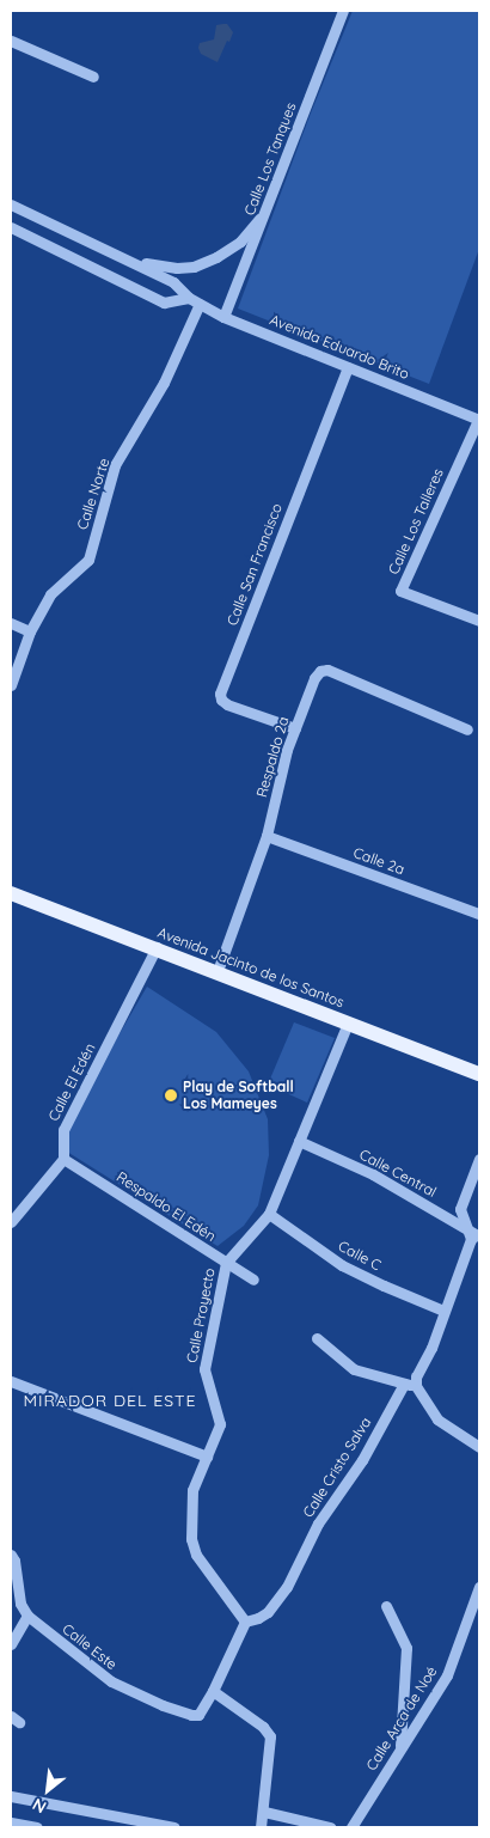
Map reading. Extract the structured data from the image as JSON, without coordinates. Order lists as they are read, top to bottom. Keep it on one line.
{"streets":{"main road":["Avenida Jacinto de los Santos"],"street":["Calle Los Tanques","Avenida Eduardo Brito","Calle Norte","Calle Los Talleres","Calle San Francisco","Respaldo 2a","Calle 2a","Calle El Edén","Calle Central","Respaldo El Edén","Calle C","Calle Proyecto","Calle Cristo Salva","Calle Este","Calle Arca de Noé"]},"crossings":[["Calle Los Tanques","Avenida Eduardo Brito"],["Avenida Eduardo Brito","Calle Norte"],["Avenida Eduardo Brito","Calle Los Talleres"],["Avenida Eduardo Brito","Calle San Francisco"],["Calle San Francisco","Respaldo 2a"],["Respaldo 2a","Calle 2a"],["Respaldo 2a","Avenida Jacinto de los Santos"],["Avenida Jacinto de los Santos","Calle El Edén"],["Avenida Jacinto de los Santos","Calle Proyecto"],["Calle El Edén","Respaldo El Edén"],["Calle Central","Calle Proyecto"],["Respaldo El Edén","Calle Proyecto"],["Calle C","Calle Proyecto"],["Calle Proyecto","Calle Cristo Salva"]],"districts":["MIRADOR DEL ESTE"],"places":["Play de Softball Los Mameyes"],"north":"bottom left"}
